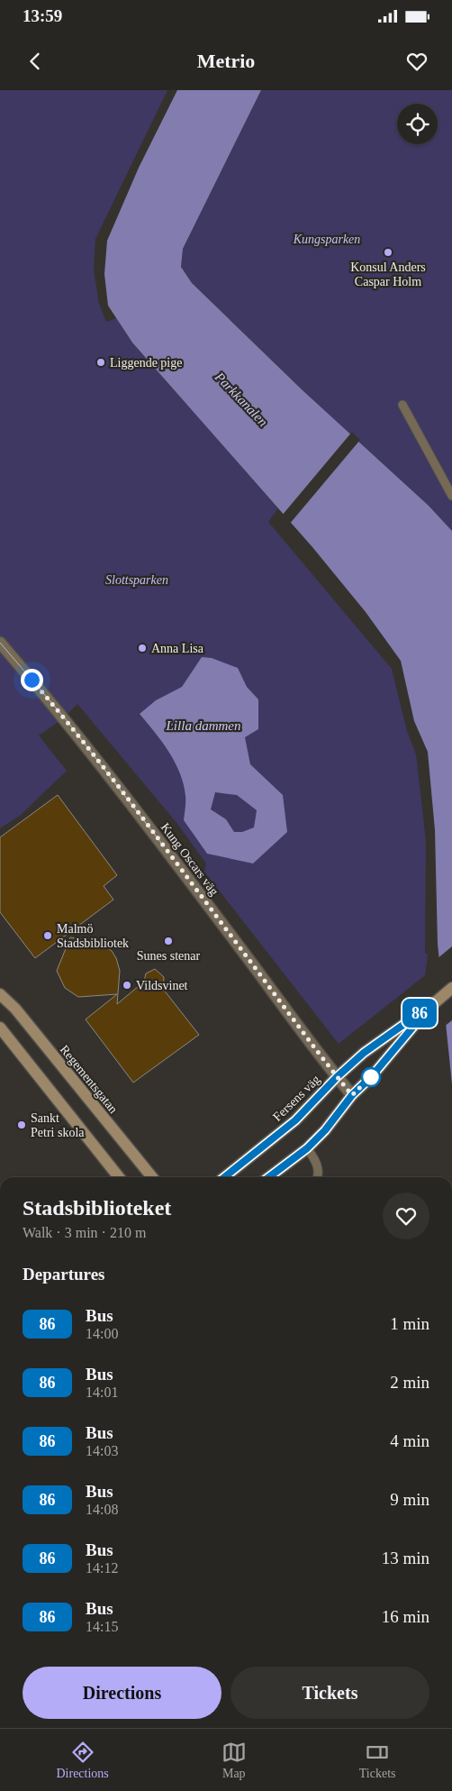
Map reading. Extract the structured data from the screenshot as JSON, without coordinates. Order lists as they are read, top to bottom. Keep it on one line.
{"streets":{"main road":["Regementsgatan","Fersens väg"],"street":["Kung Oscars väg"]},"crossings":[["Kung Oscars väg","Fersens väg"]],"water":["Parkkanalen","Lilla dammen"],"parks":["Kungsparken","Slottsparken"],"places":["Konsul Anders Caspar Holm","Liggende pige","Anna Lisa","Malmö Stadsbibliotek","Sunes stenar","Vildsvinet","Sankt Petri skola"],"lines":["bus line 86"],"page":{"status":"13:59","header":"Metrio","on_map":"86","heading":[["Stadsbiblioteket","Walk · 3 min · 210 m"],"Departures"],"list":[{"mark":"86","name":"Bus","note":"14:00","value":"1 min"},{"mark":"86","name":"Bus","note":"14:01","value":"2 min"},{"mark":"86","name":"Bus","note":"14:03","value":"4 min"},{"mark":"86","name":"Bus","note":"14:08","value":"9 min"},{"mark":"86","name":"Bus","note":"14:12","value":"13 min"},{"mark":"86","name":"Bus","note":"14:15","value":"16 min"}],"buttons":["Directions","Tickets"],"tabs":["Directions","Map","Tickets"]}}
